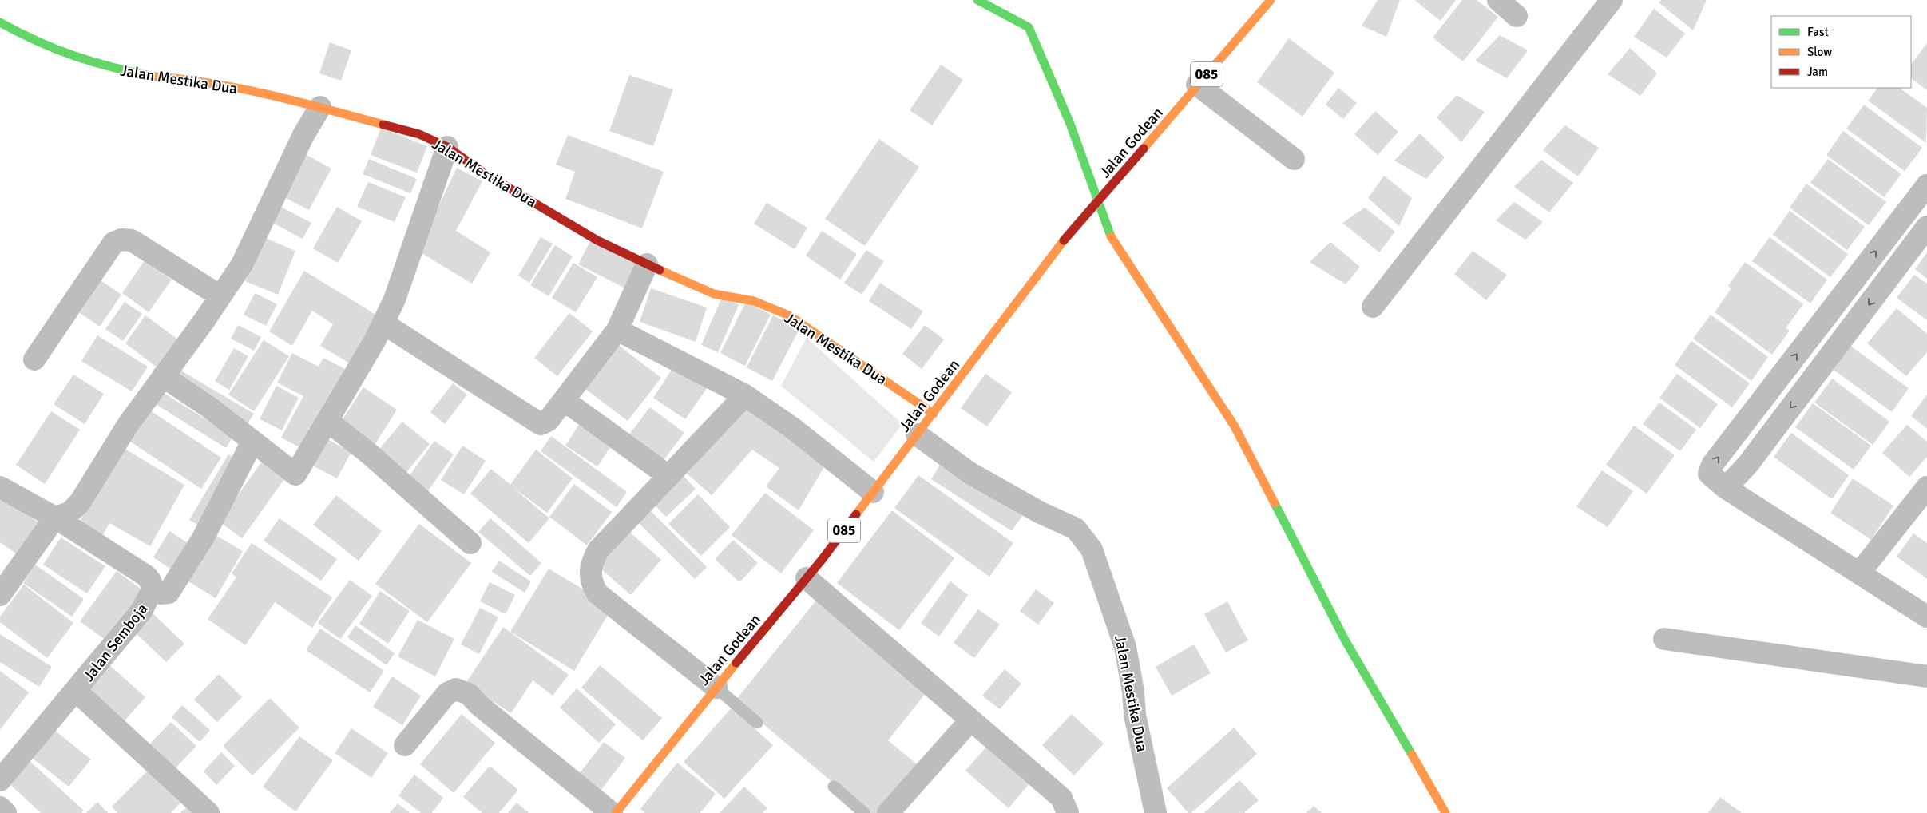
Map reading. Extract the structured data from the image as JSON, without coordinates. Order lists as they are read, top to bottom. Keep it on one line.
{"streets":{"street":["085","Jalan Mestika Dua","Jalan Godean","Jalan Semboja"]},"crossings":[["Jalan Mestika Dua","Jalan Godean"]],"legend":["Fast","Slow","Jam"]}
